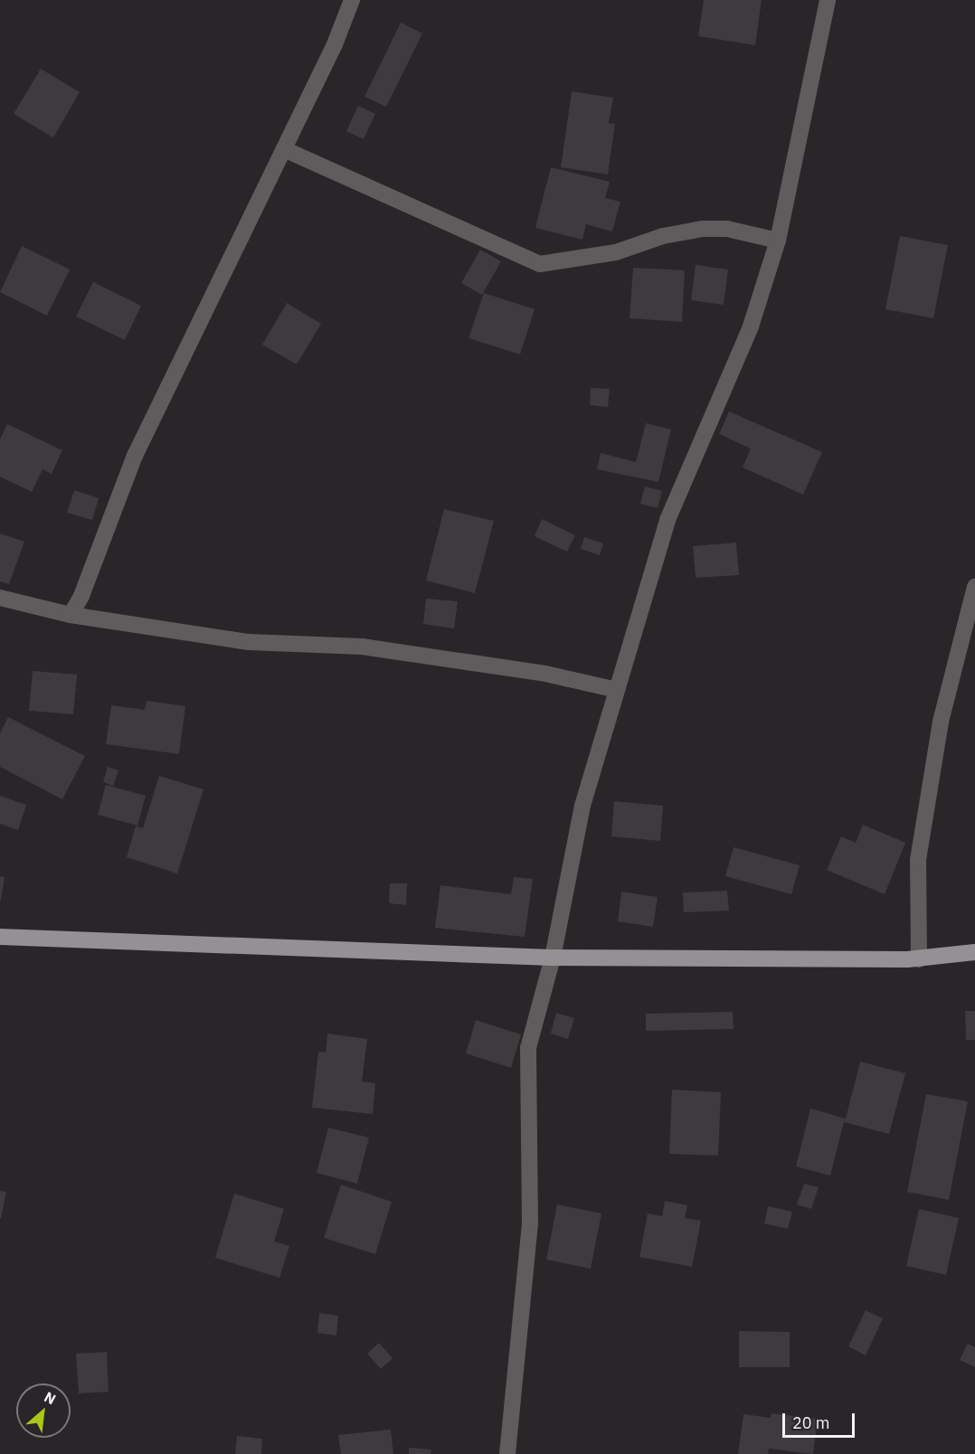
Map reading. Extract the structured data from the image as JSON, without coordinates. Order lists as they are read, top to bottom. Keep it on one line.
{"scale_bar":"20 m","north":"top right"}
